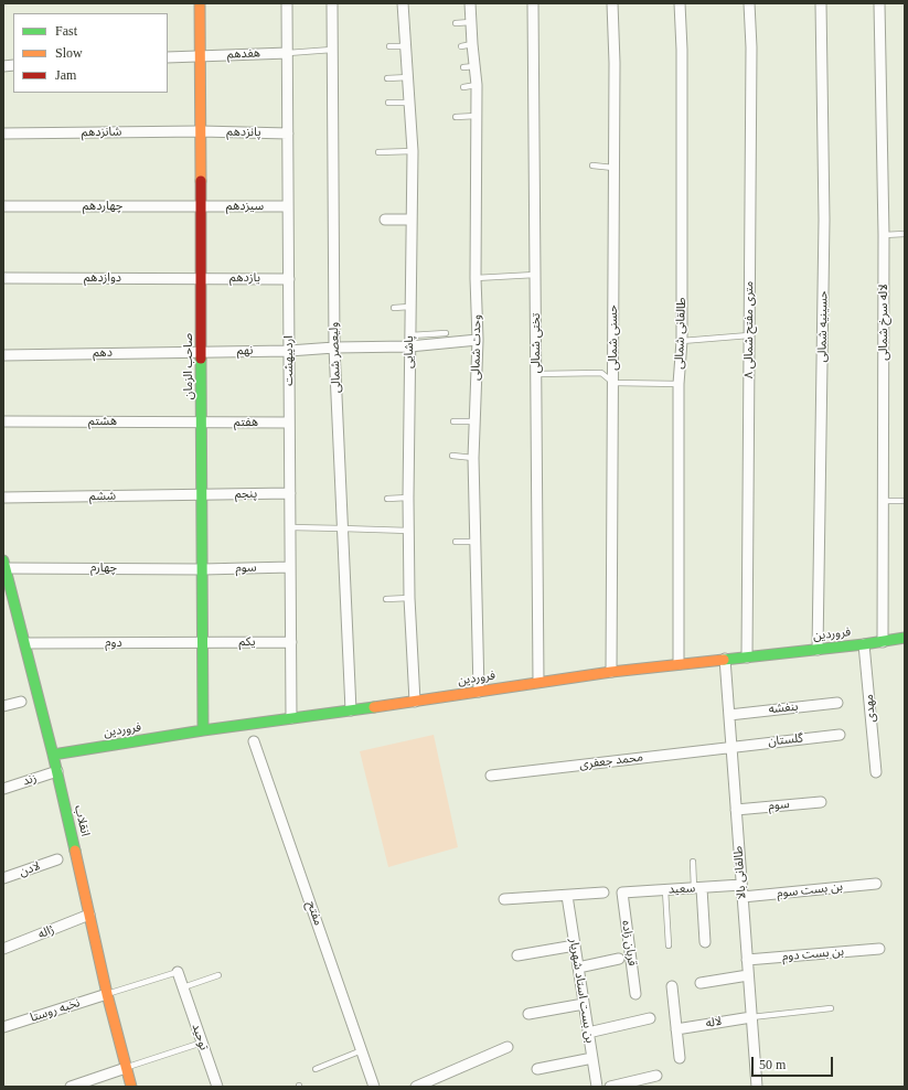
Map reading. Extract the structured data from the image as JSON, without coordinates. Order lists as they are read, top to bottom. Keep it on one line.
{"streets":{"street":["هفدهم","شانزدهم","پانزدهم","چهاردهم","سیزدهم","دوازدهم","یازدهم","لاله سرخ شمالی","حسینیه شمالی","۸ متری مفتح شمالی","طالقانی شمالی","حسنی شمالی","تختی شمالی","وحدت شمالی","نهم","پاشایی","دهم","ولیعصر شمالی","اردیبهشت","صاحب الزمان","هشتم","هفتم","پنجم","ششم","چهارم","سوم","فروردین","یکم","دوم","بنفشه","مهدی","گلستان","محمد جعفری","زند","انقلاب","لادن","طالقانی بالا","سعید","بن بست سوم","مفتح","ژاله","قربان زاده","بن بست دوم","بن بست استاد شهریار","نخبه روستا","لاله","توحید"]},"crossings":[["هفدهم","اردیبهشت"],["هفدهم","صاحب الزمان"],["شانزدهم","پانزدهم"],["شانزدهم","صاحب الزمان"],["پانزدهم","اردیبهشت"],["پانزدهم","صاحب الزمان"],["چهاردهم","سیزدهم"],["چهاردهم","صاحب الزمان"],["سیزدهم","اردیبهشت"],["سیزدهم","صاحب الزمان"],["دوازدهم","یازدهم"],["دوازدهم","صاحب الزمان"],["یازدهم","اردیبهشت"],["یازدهم","صاحب الزمان"],["لاله سرخ شمالی","فروردین"],["حسینیه شمالی","فروردین"],["۸ متری مفتح شمالی","فروردین"],["طالقانی شمالی","فروردین"],["حسنی شمالی","فروردین"],["تختی شمالی","فروردین"],["وحدت شمالی","نهم"],["وحدت شمالی","فروردین"],["نهم","پاشایی"],["نهم","دهم"],["نهم","ولیعصر شمالی"],["نهم","اردیبهشت"],["نهم","صاحب الزمان"],["پاشایی","فروردین"],["دهم","صاحب الزمان"],["ولیعصر شمالی","فروردین"],["اردیبهشت","هفتم"],["اردیبهشت","پنجم"],["اردیبهشت","سوم"],["اردیبهشت","فروردین"],["اردیبهشت","یکم"],["صاحب الزمان","هشتم"],["صاحب الزمان","هفتم"],["صاحب الزمان","پنجم"],["صاحب الزمان","ششم"],["صاحب الزمان","چهارم"],["صاحب الزمان","سوم"],["صاحب الزمان","فروردین"],["صاحب الزمان","یکم"],["صاحب الزمان","دوم"],["هشتم","هفتم"],["پنجم","ششم"],["چهارم","سوم"],["چهارم","انقلاب"],["سوم","طالقانی بالا"],["فروردین","مهدی"],["فروردین","انقلاب"],["فروردین","طالقانی بالا"],["یکم","دوم"],["دوم","انقلاب"],["بنفشه","طالقانی بالا"],["گلستان","محمد جعفری"],["گلستان","طالقانی بالا"],["محمد جعفری","طالقانی بالا"],["زند","انقلاب"],["انقلاب","ژاله"],["انقلاب","نخبه روستا"],["طالقانی بالا","سعید"],["طالقانی بالا","بن بست سوم"],["طالقانی بالا","بن بست دوم"],["طالقانی بالا","لاله"],["سعید","قربان زاده"]],"legend":["Fast","Slow","Jam"],"scale_bar":"50 m"}
